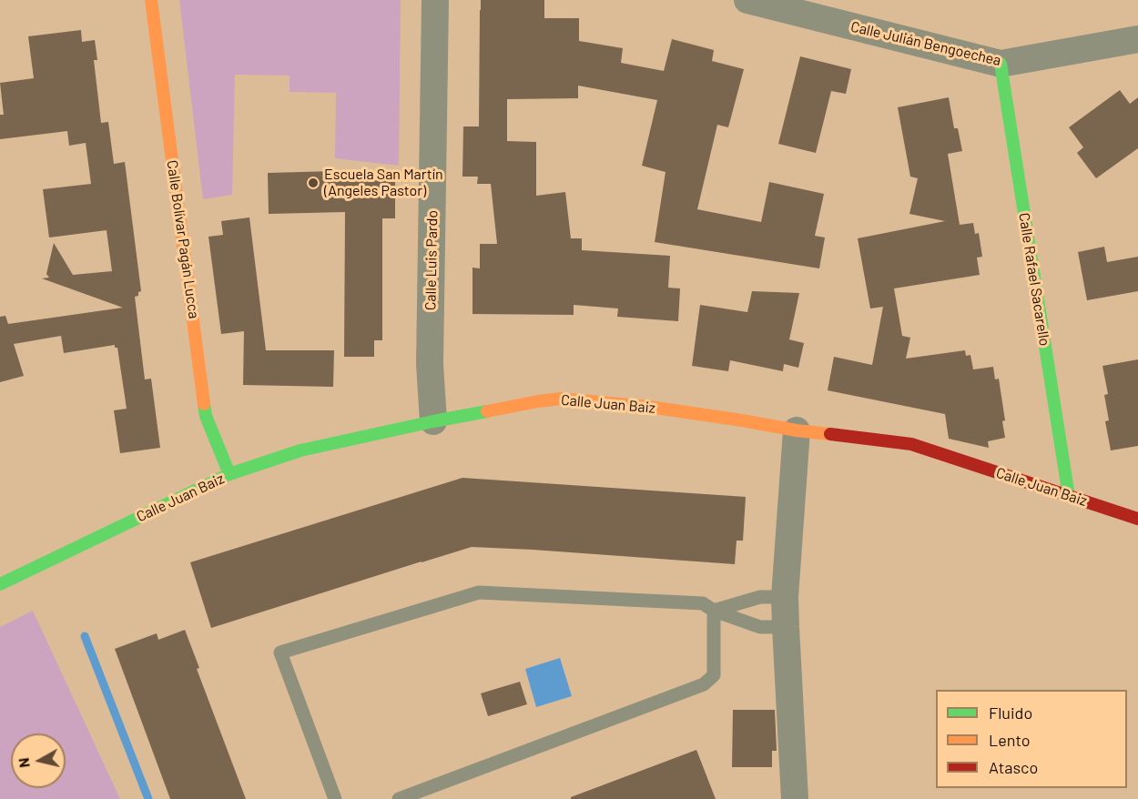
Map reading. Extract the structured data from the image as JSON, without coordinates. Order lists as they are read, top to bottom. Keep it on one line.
{"streets":{"street":["Calle Julián Bengoechea","Calle Bolívar Pagán Lucca","Calle Luis Pardo","Calle Rafael Sacarello","Calle Juan Baiz"]},"crossings":[["Calle Julián Bengoechea","Calle Rafael Sacarello"],["Calle Bolívar Pagán Lucca","Calle Juan Baiz"],["Calle Luis Pardo","Calle Juan Baiz"],["Calle Rafael Sacarello","Calle Juan Baiz"]],"places":["Escuela San Martín (Angeles Pastor)"],"legend":["Fluido","Lento","Atasco"],"north":"left"}
